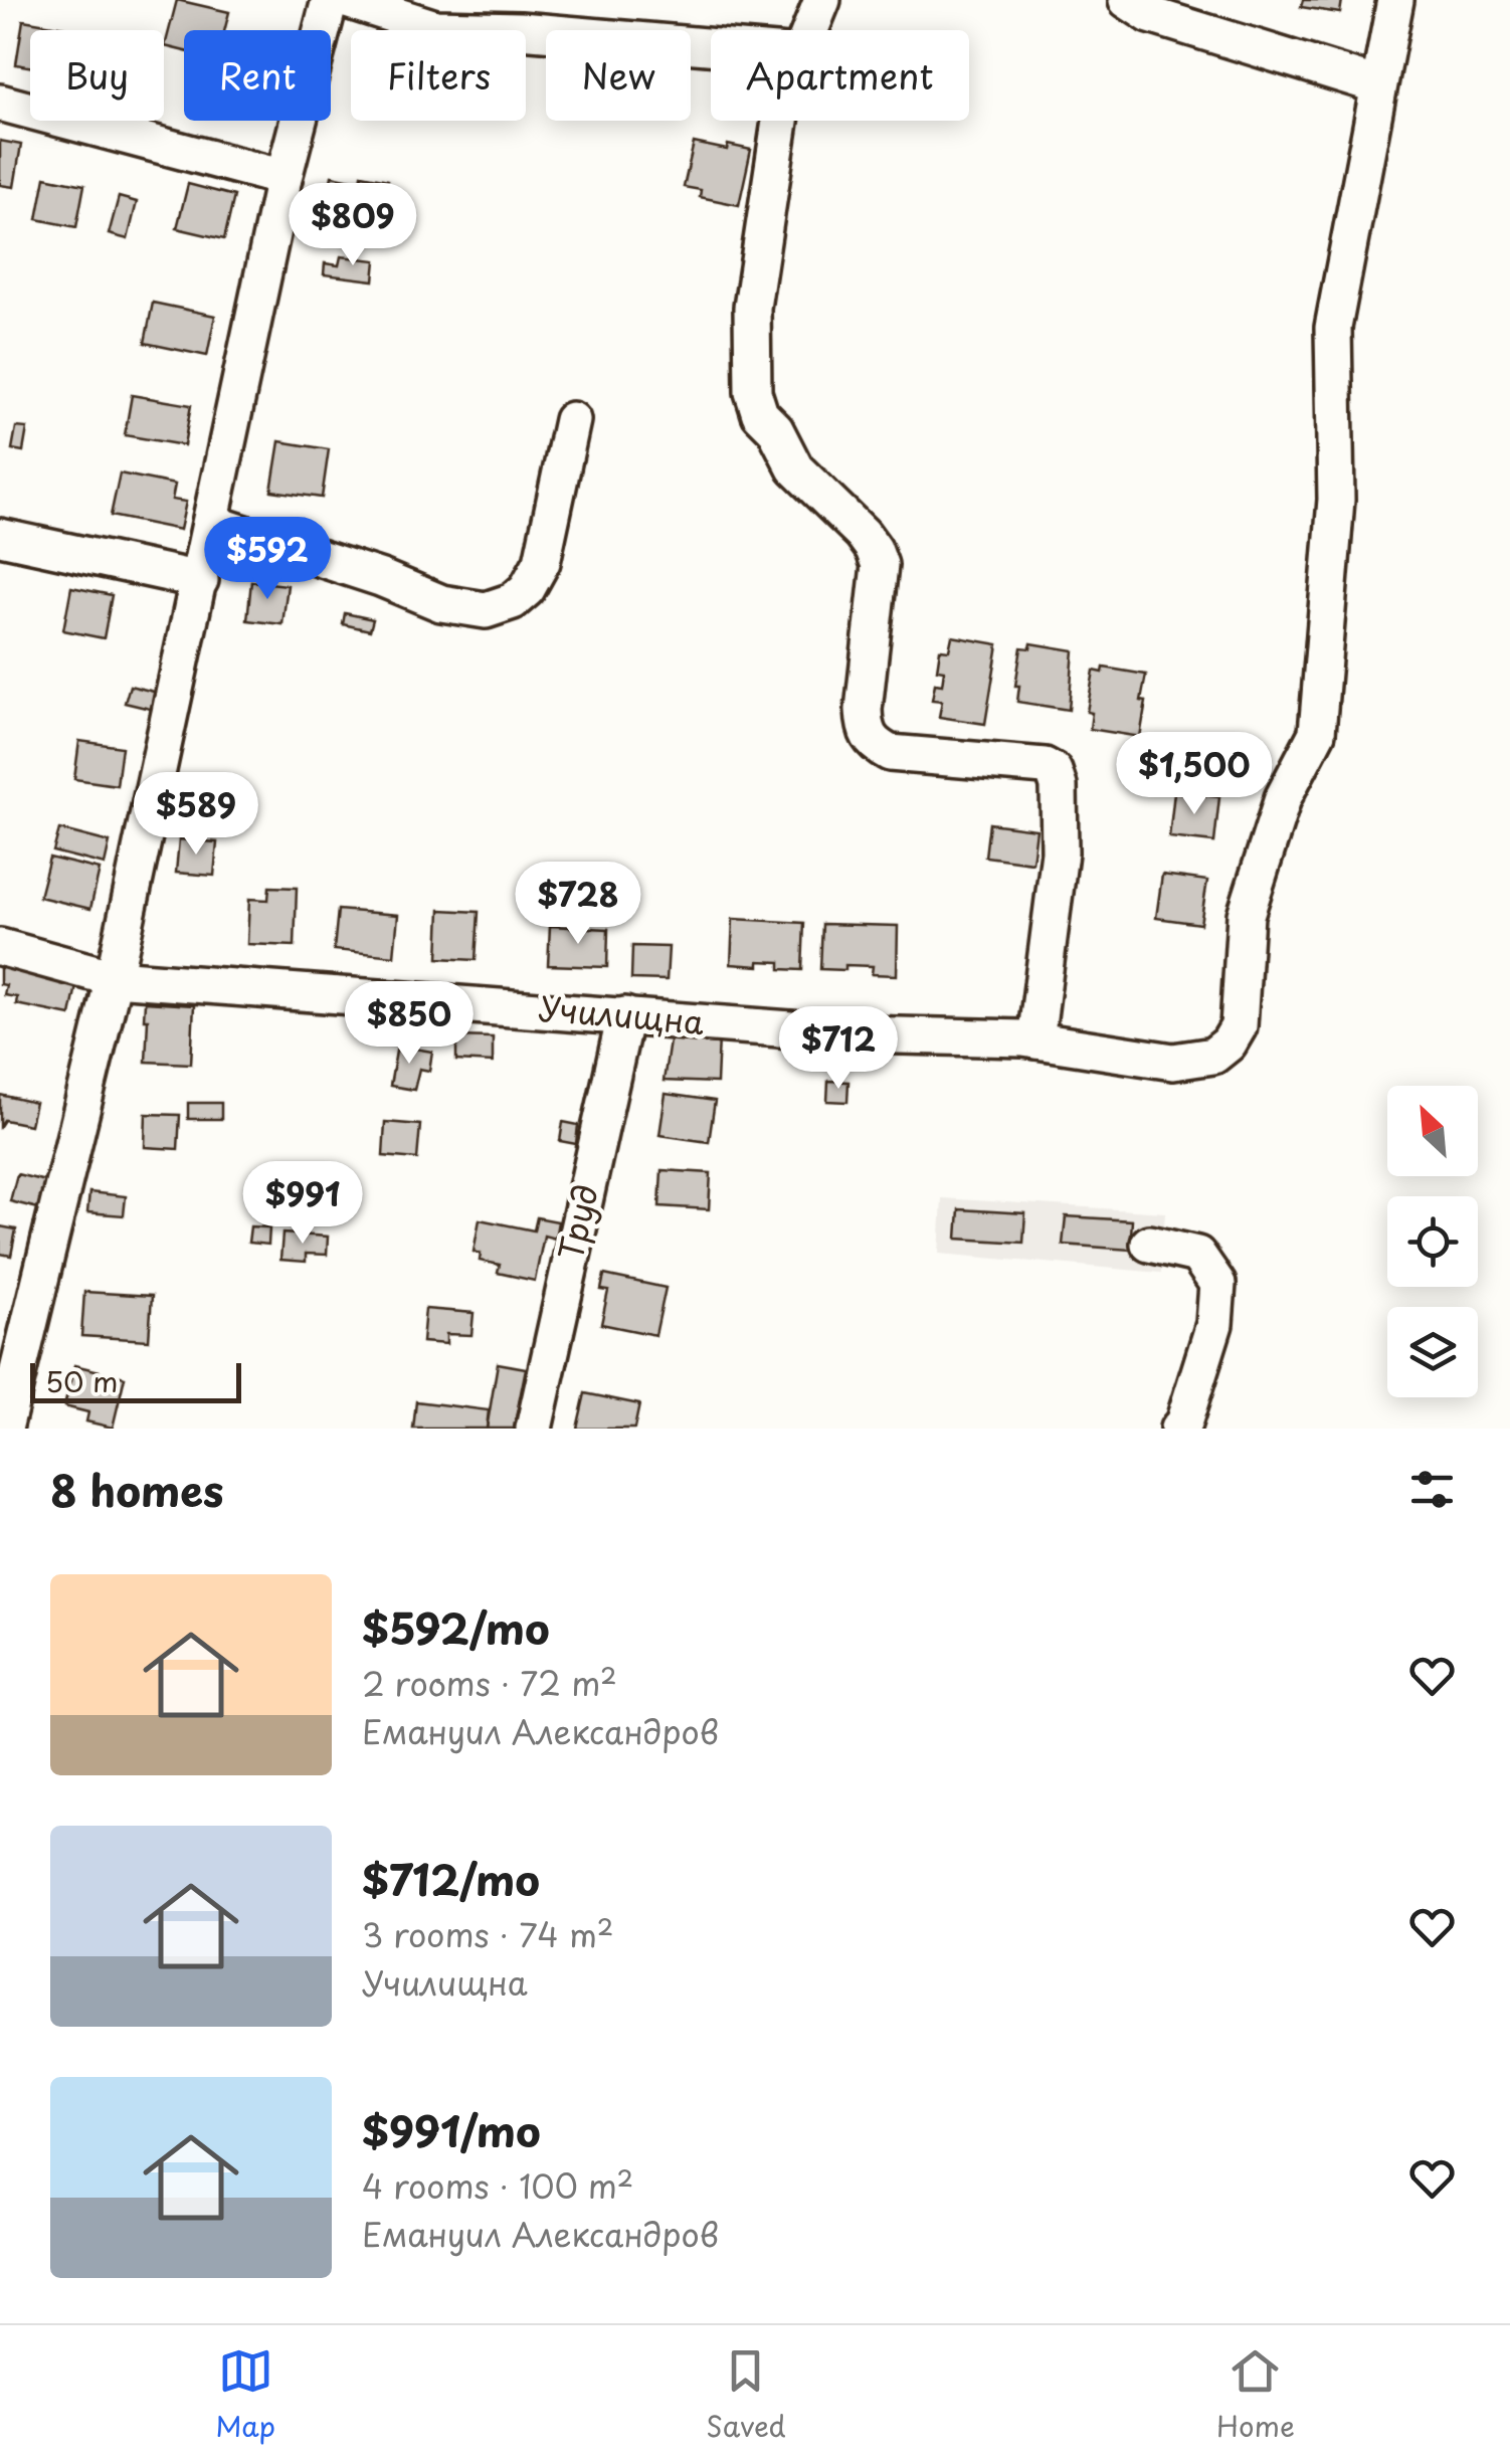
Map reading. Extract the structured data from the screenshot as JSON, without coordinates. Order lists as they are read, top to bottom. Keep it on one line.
{"streets":{"street":["Училищна","Труд"]},"crossings":[["Училищна","Труд"]],"scale_bar":"50 m","north":"top left","page":{"chip":["Buy","Rent","Filters","New","Apartment"],"price":["$809","$592","$1,500","$589","$728","$850","$712","$991"],"scale":"50 m","heading":"8 homes","list":[{"name":"$592/mo","note":"2 rooms · 72 m² · Емануил Александров"},{"name":"$712/mo","note":"3 rooms · 74 m² · Училищна"},{"name":"$991/mo","note":"4 rooms · 100 m² · Емануил Александров"}],"tabs":["Map","Saved","Home"]}}
